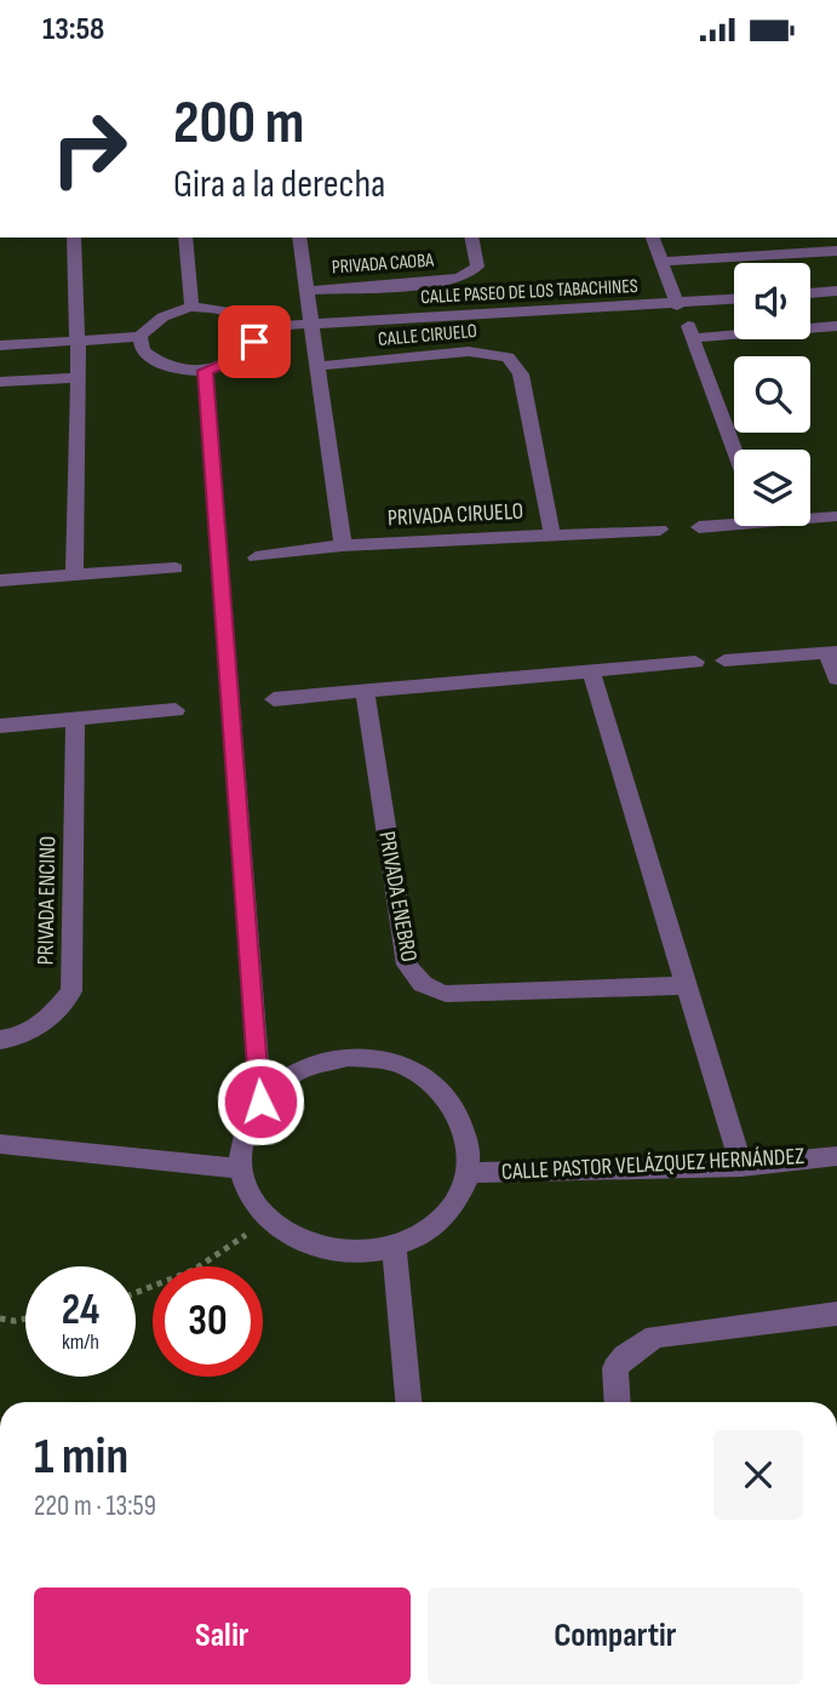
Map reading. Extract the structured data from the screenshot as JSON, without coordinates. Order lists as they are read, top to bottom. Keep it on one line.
{"streets":{"street":["PRIVADA CAOBA","CALLE PASEO DE LOS TABACHINES","CALLE CIRUELO","PRIVADA CIRUELO","PRIVADA ENEBRO","PRIVADA ENCINO","CALLE PASTOR VELÁZQUEZ HERNÁNDEZ"]},"crossings":[["PRIVADA CAOBA","CALLE PASEO DE LOS TABACHINES"],["CALLE CIRUELO","PRIVADA CIRUELO"]],"page":{"status":"13:58","turn":["200 m","Gira a la derecha"],"speed":"24 km/h","limit":"30","heading":["1 min","220 m · 13:59"],"buttons":["Salir","Compartir"]}}
